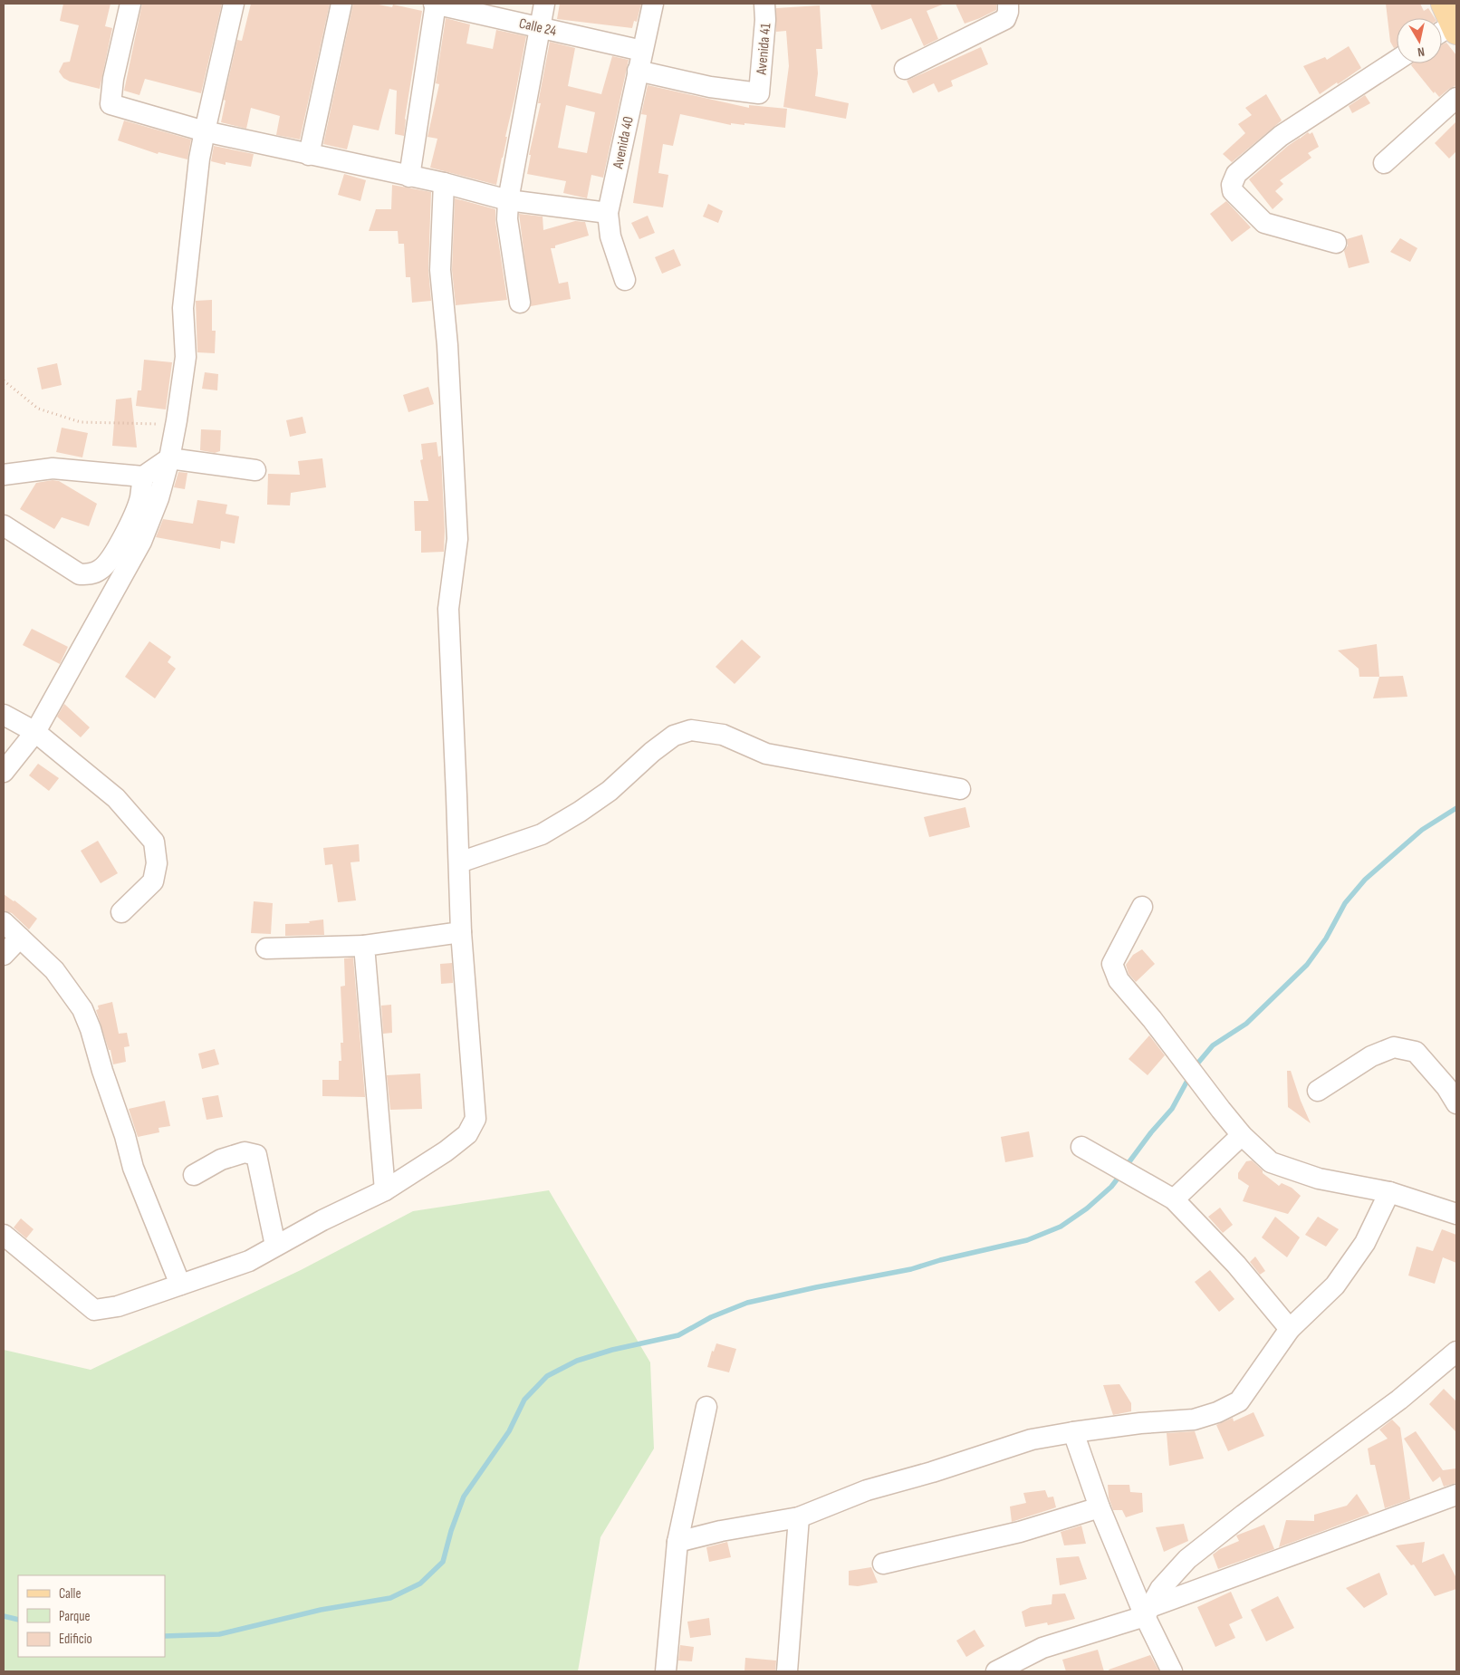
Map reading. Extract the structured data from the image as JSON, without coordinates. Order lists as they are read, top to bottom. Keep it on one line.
{"streets":{"street":["Calle 24","Avenida 41","Avenida 40"]},"crossings":[["Calle 24","Avenida 40"],["Avenida 41","Avenida 40"]],"legend":["Calle","Parque","Edificio"],"north":"bottom"}
